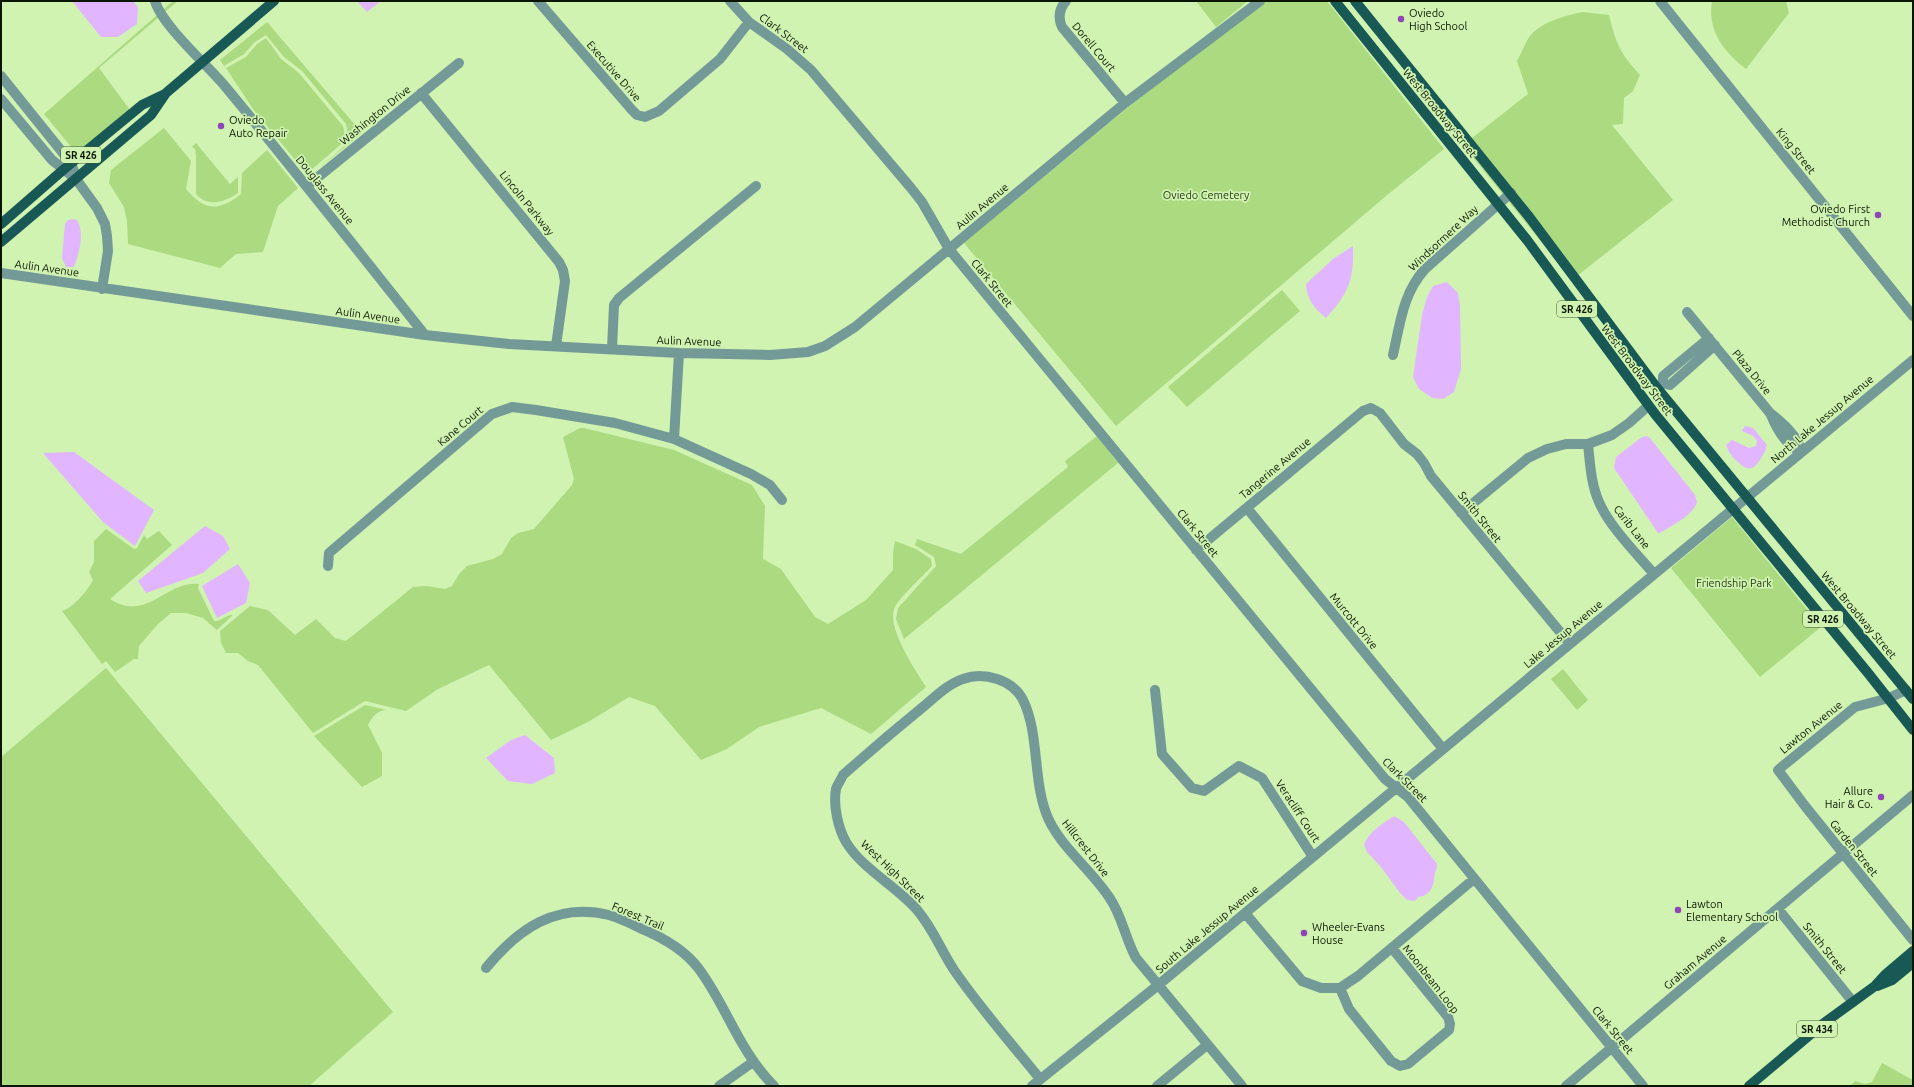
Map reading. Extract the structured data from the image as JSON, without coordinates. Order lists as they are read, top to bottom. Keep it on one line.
{"streets":{"main road":["West Broadway Street","SR 426","SR 434"],"street":["Clark Street","Dorell Court","Executive Drive","Washington Drive","King Street","Douglass Avenue","Lincoln Parkway","Aulin Avenue","Windsormere Way","Plaza Drive","North Lake Jessup Avenue","Kane Court","Tangerine Avenue","Smith Street","Carib Lane","Murcott Drive","Lake Jessup Avenue","Lawton Avenue","Veracliff Court","Hillcrest Drive","Garden Street","West High Street","Forest Trail","South Lake Jessup Avenue","Graham Avenue","Moonbeam Loop"]},"crossings":[["Clark Street","Executive Drive"],["Clark Street","Aulin Avenue"],["Clark Street","Tangerine Avenue"],["Clark Street","Lake Jessup Avenue"],["Clark Street","South Lake Jessup Avenue"],["Clark Street","Graham Avenue"],["Dorell Court","Aulin Avenue"],["West Broadway Street","Windsormere Way"],["West Broadway Street","North Lake Jessup Avenue"],["West Broadway Street","Lake Jessup Avenue"],["West Broadway Street","Lawton Avenue"],["Washington Drive","Douglass Avenue"],["Washington Drive","Lincoln Parkway"],["SR 426","Douglass Avenue"],["Douglass Avenue","Aulin Avenue"],["Lincoln Parkway","Aulin Avenue"],["Plaza Drive","North Lake Jessup Avenue"],["North Lake Jessup Avenue","Lake Jessup Avenue"],["Tangerine Avenue","Smith Street"],["Tangerine Avenue","Murcott Drive"],["Smith Street","Lake Jessup Avenue"],["Smith Street","Graham Avenue"],["Smith Street","SR 434"],["Carib Lane","Lake Jessup Avenue"],["Murcott Drive","Lake Jessup Avenue"],["Lake Jessup Avenue","South Lake Jessup Avenue"],["Lawton Avenue","Garden Street"],["Veracliff Court","South Lake Jessup Avenue"],["Hillcrest Drive","West High Street"],["Hillcrest Drive","South Lake Jessup Avenue"],["Garden Street","Graham Avenue"],["West High Street","South Lake Jessup Avenue"]],"parks":["Oviedo Cemetery","Friendship Park"],"places":["Oviedo High School","Oviedo Auto Repair","Oviedo First Methodist Church","Allure Hair & Co.","Lawton Elementary School","Wheeler-Evans House"]}
